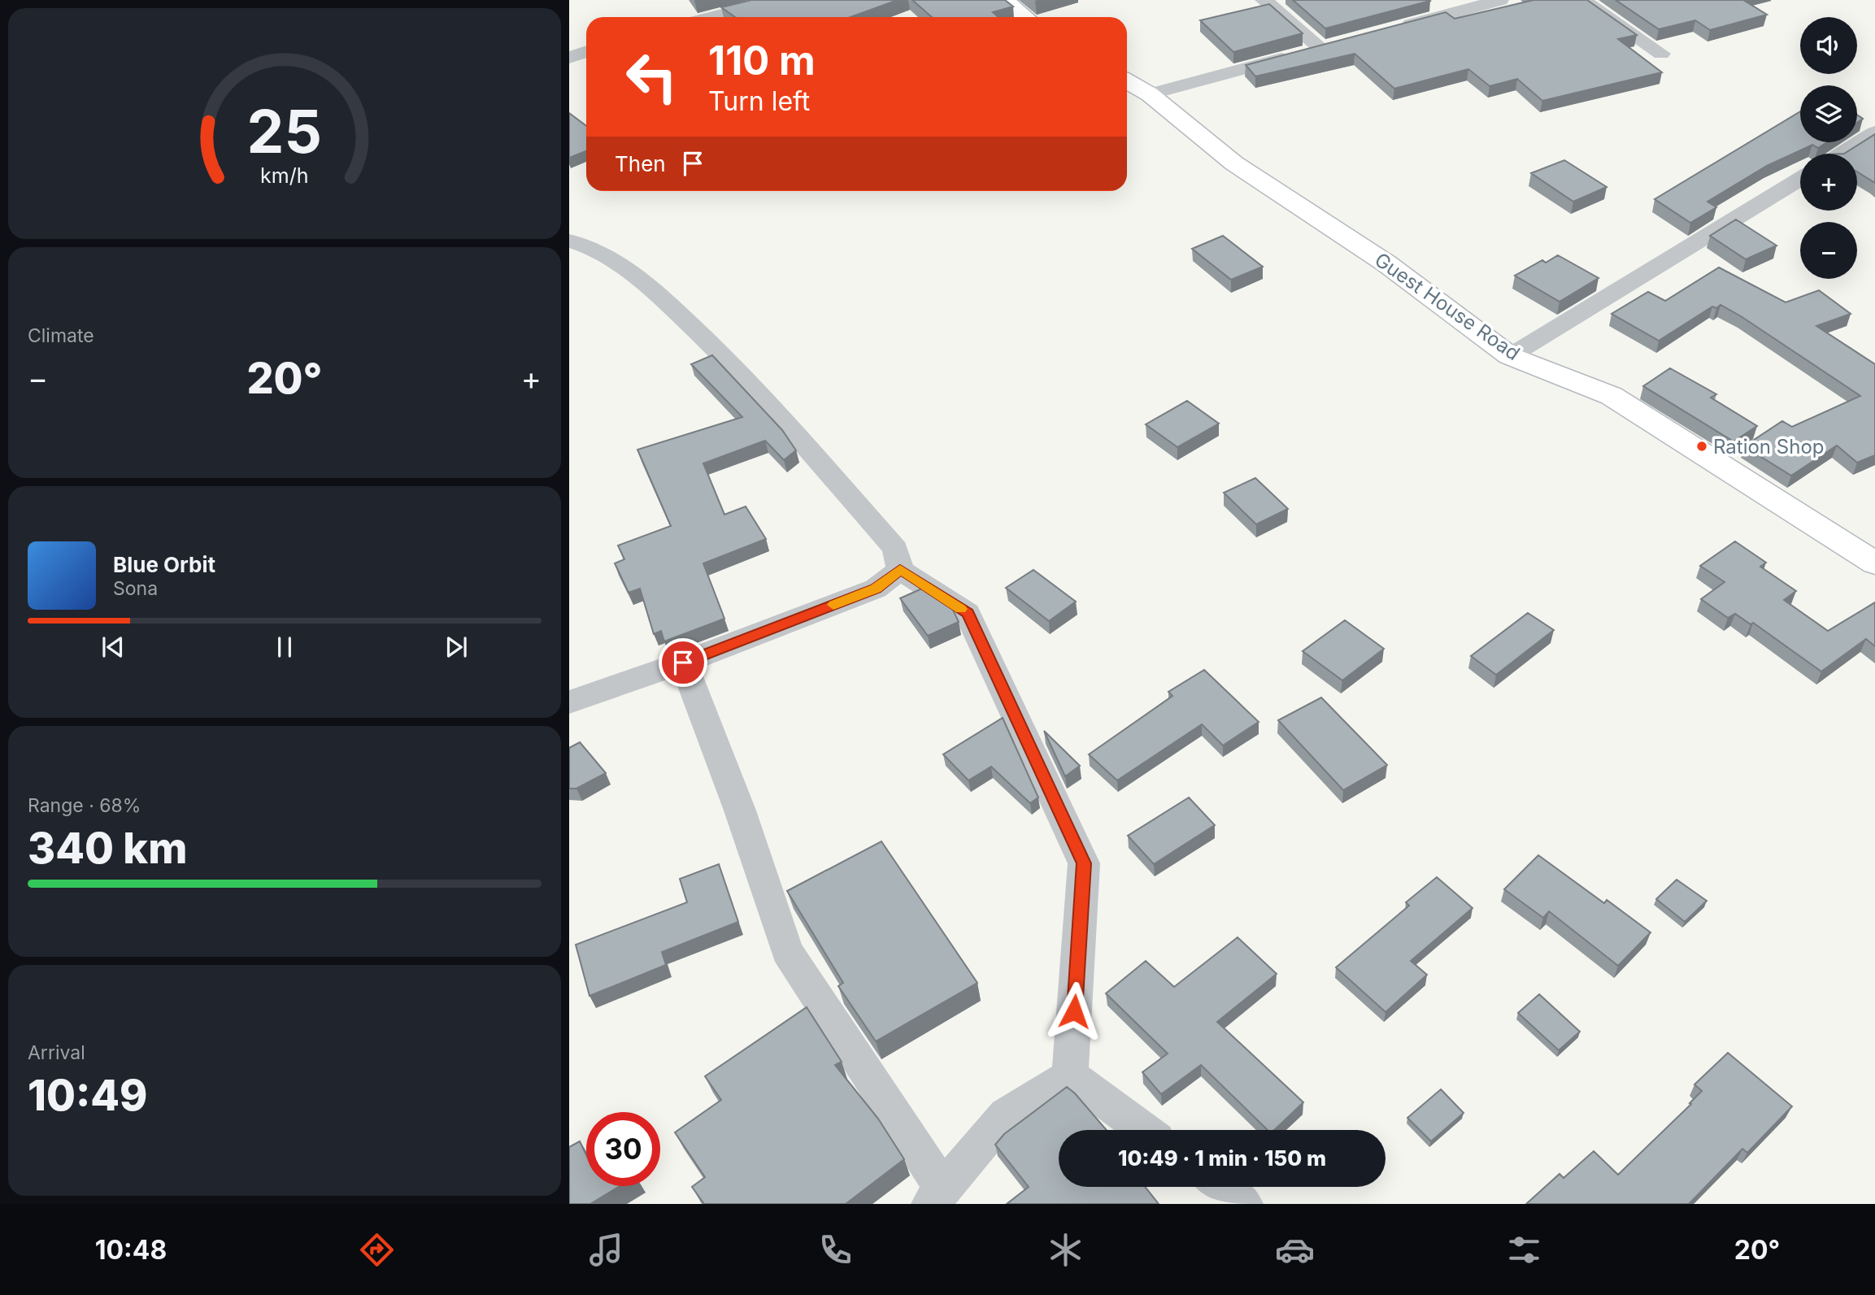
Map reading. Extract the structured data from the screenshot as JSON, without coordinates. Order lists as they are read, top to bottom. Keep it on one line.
{"streets":{"main road":["Guest House Road"]},"places":["Ration Shop"],"page":{"map_buttons":["+","−"],"turn":["110 m","Turn left"],"then":"Then","tile":["Climate",["Range · 68%","340 km"],["Arrival","10:49"]],"heat":["−","20°","+"],"song":["Blue Orbit","Sona"],"limit":"30","trip":"10:49 · 1 min · 150 m","tabs":["10:48","20°"],"gauge":["25","km/h"]}}
